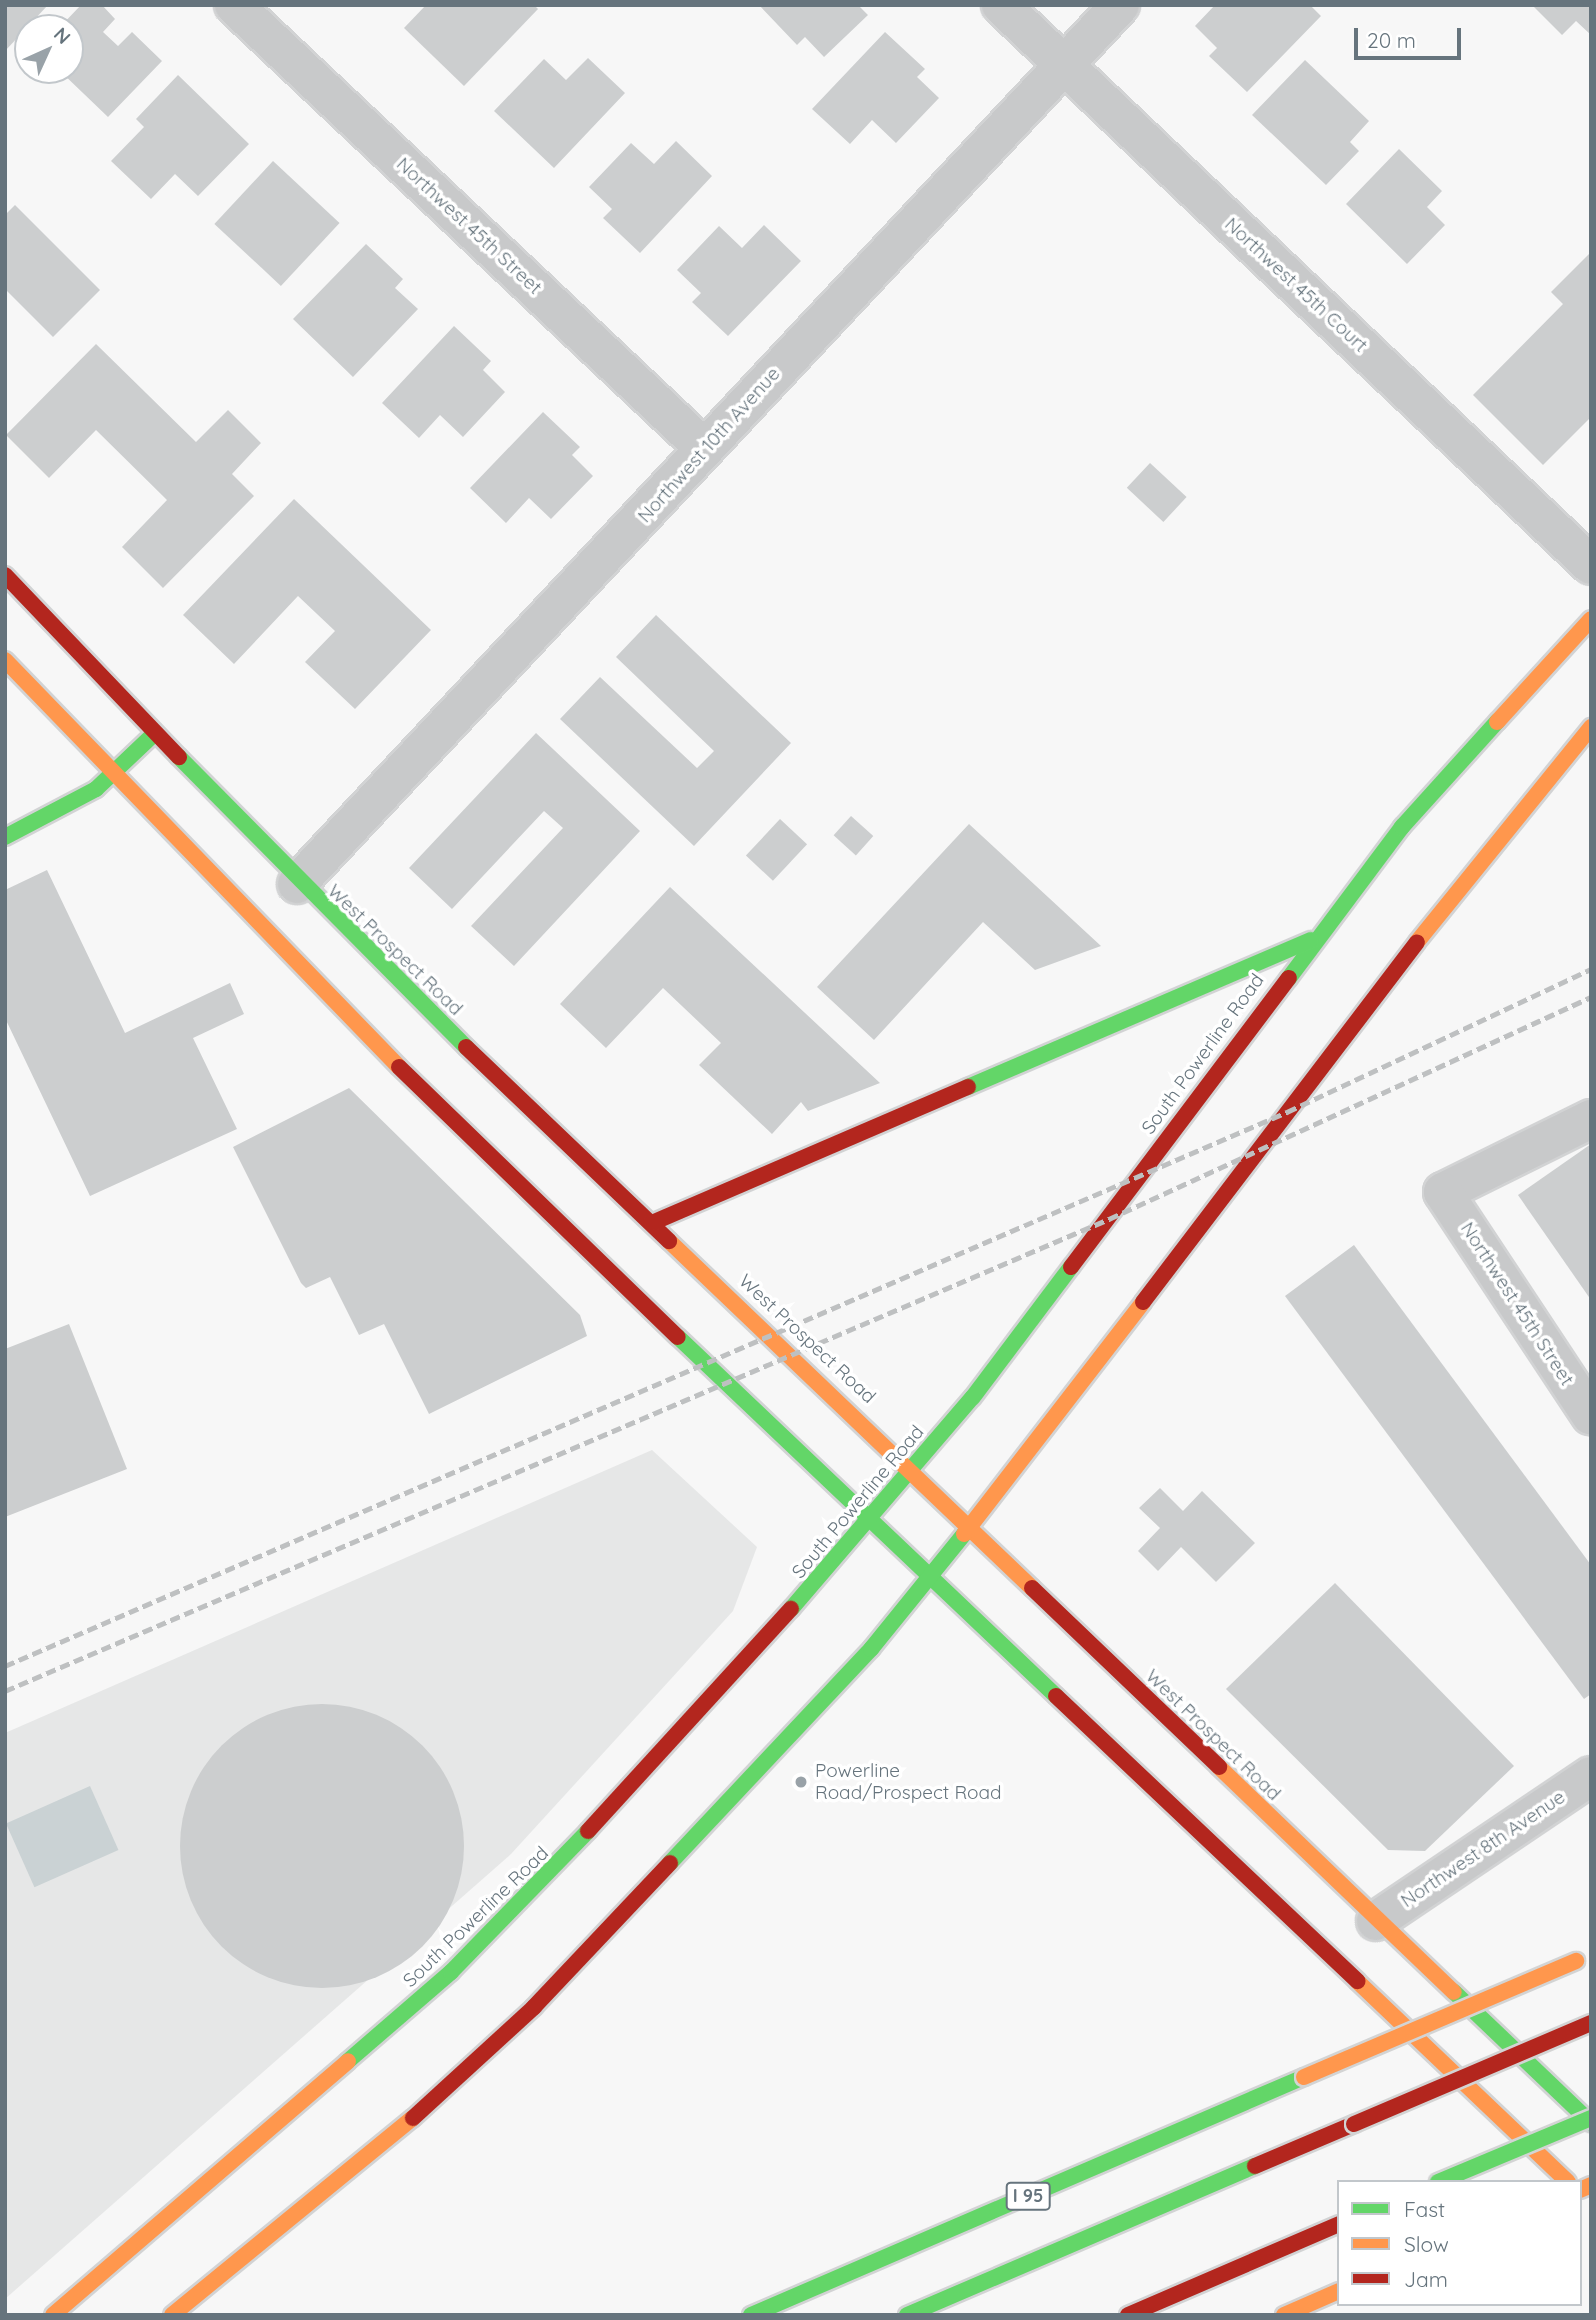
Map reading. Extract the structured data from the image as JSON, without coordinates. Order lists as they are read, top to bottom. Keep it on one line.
{"streets":{"main road":["West Prospect Road","South Powerline Road","I 95"],"street":["Northwest 45th Street","Northwest 45th Court","Northwest 10th Avenue","Northwest 8th Avenue"]},"crossings":[["Northwest 45th Street","Northwest 10th Avenue"],["Northwest 45th Court","Northwest 10th Avenue"],["Northwest 10th Avenue","West Prospect Road"],["West Prospect Road","South Powerline Road"],["West Prospect Road","Northwest 8th Avenue"]],"places":["Powerline Road/Prospect Road"],"legend":["Fast","Slow","Jam"],"scale_bar":"20 m","north":"top right"}
